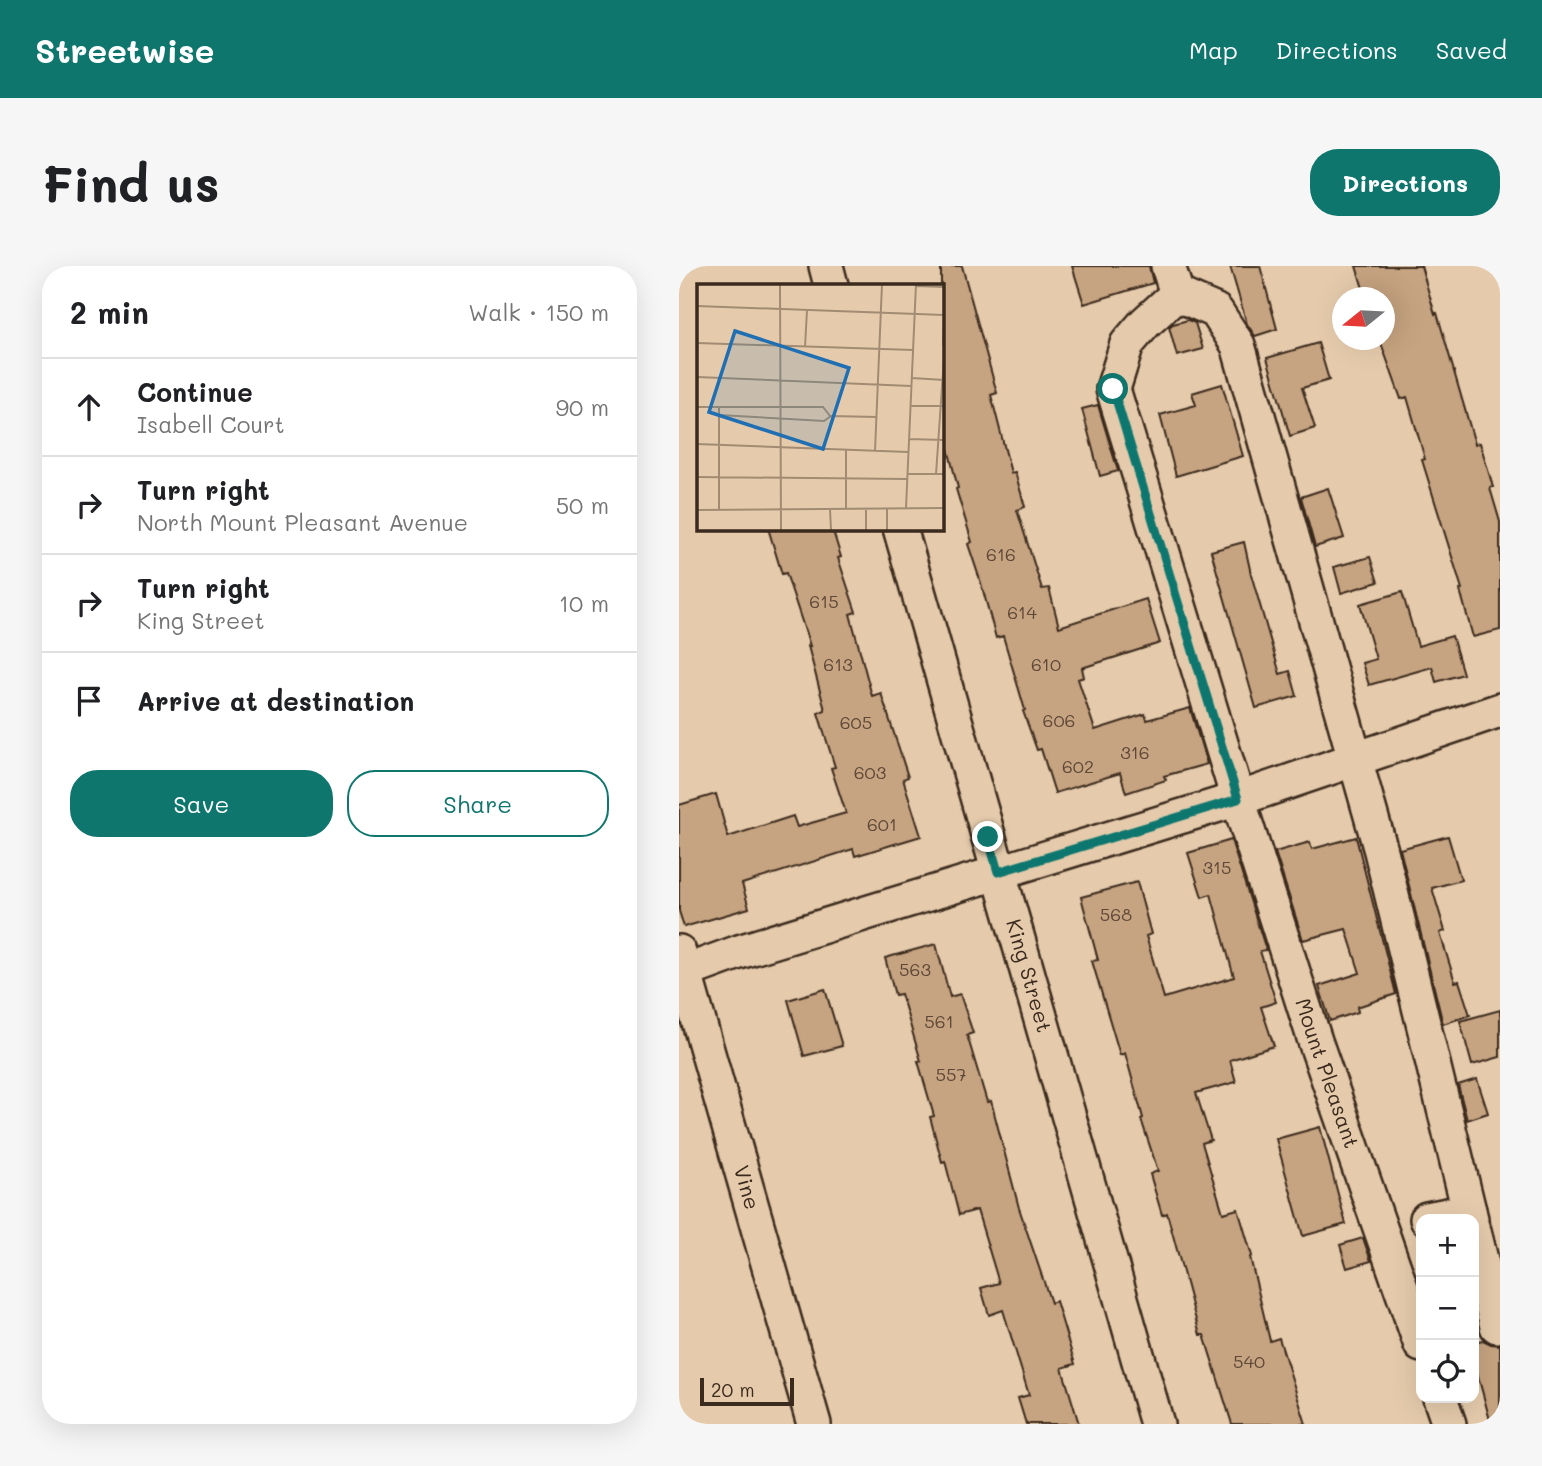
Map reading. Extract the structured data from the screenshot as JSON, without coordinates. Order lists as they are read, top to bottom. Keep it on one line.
{"streets":{"street":["King Street","Mount Pleasant","Vine"]},"house_numbers":["616","615","614","613","610","606","605","316","602","603","601","315","568","563","561","557","540"],"scale_bar":"20 m","north":"left","page":{"header":"Streetwise","nav":["Map","Directions","Saved"],"buttons":["Directions",["Save","Share"]],"title":"Find us","heading":["2 min","Walk · 150 m"],"list":[["Continue","Isabell Court","90 m"],["Turn right","North Mount Pleasant Avenue","50 m"],["Turn right","King Street","10 m"],"Arrive at destination"],"map_buttons":["+","−"],"scale":"20 m"}}
